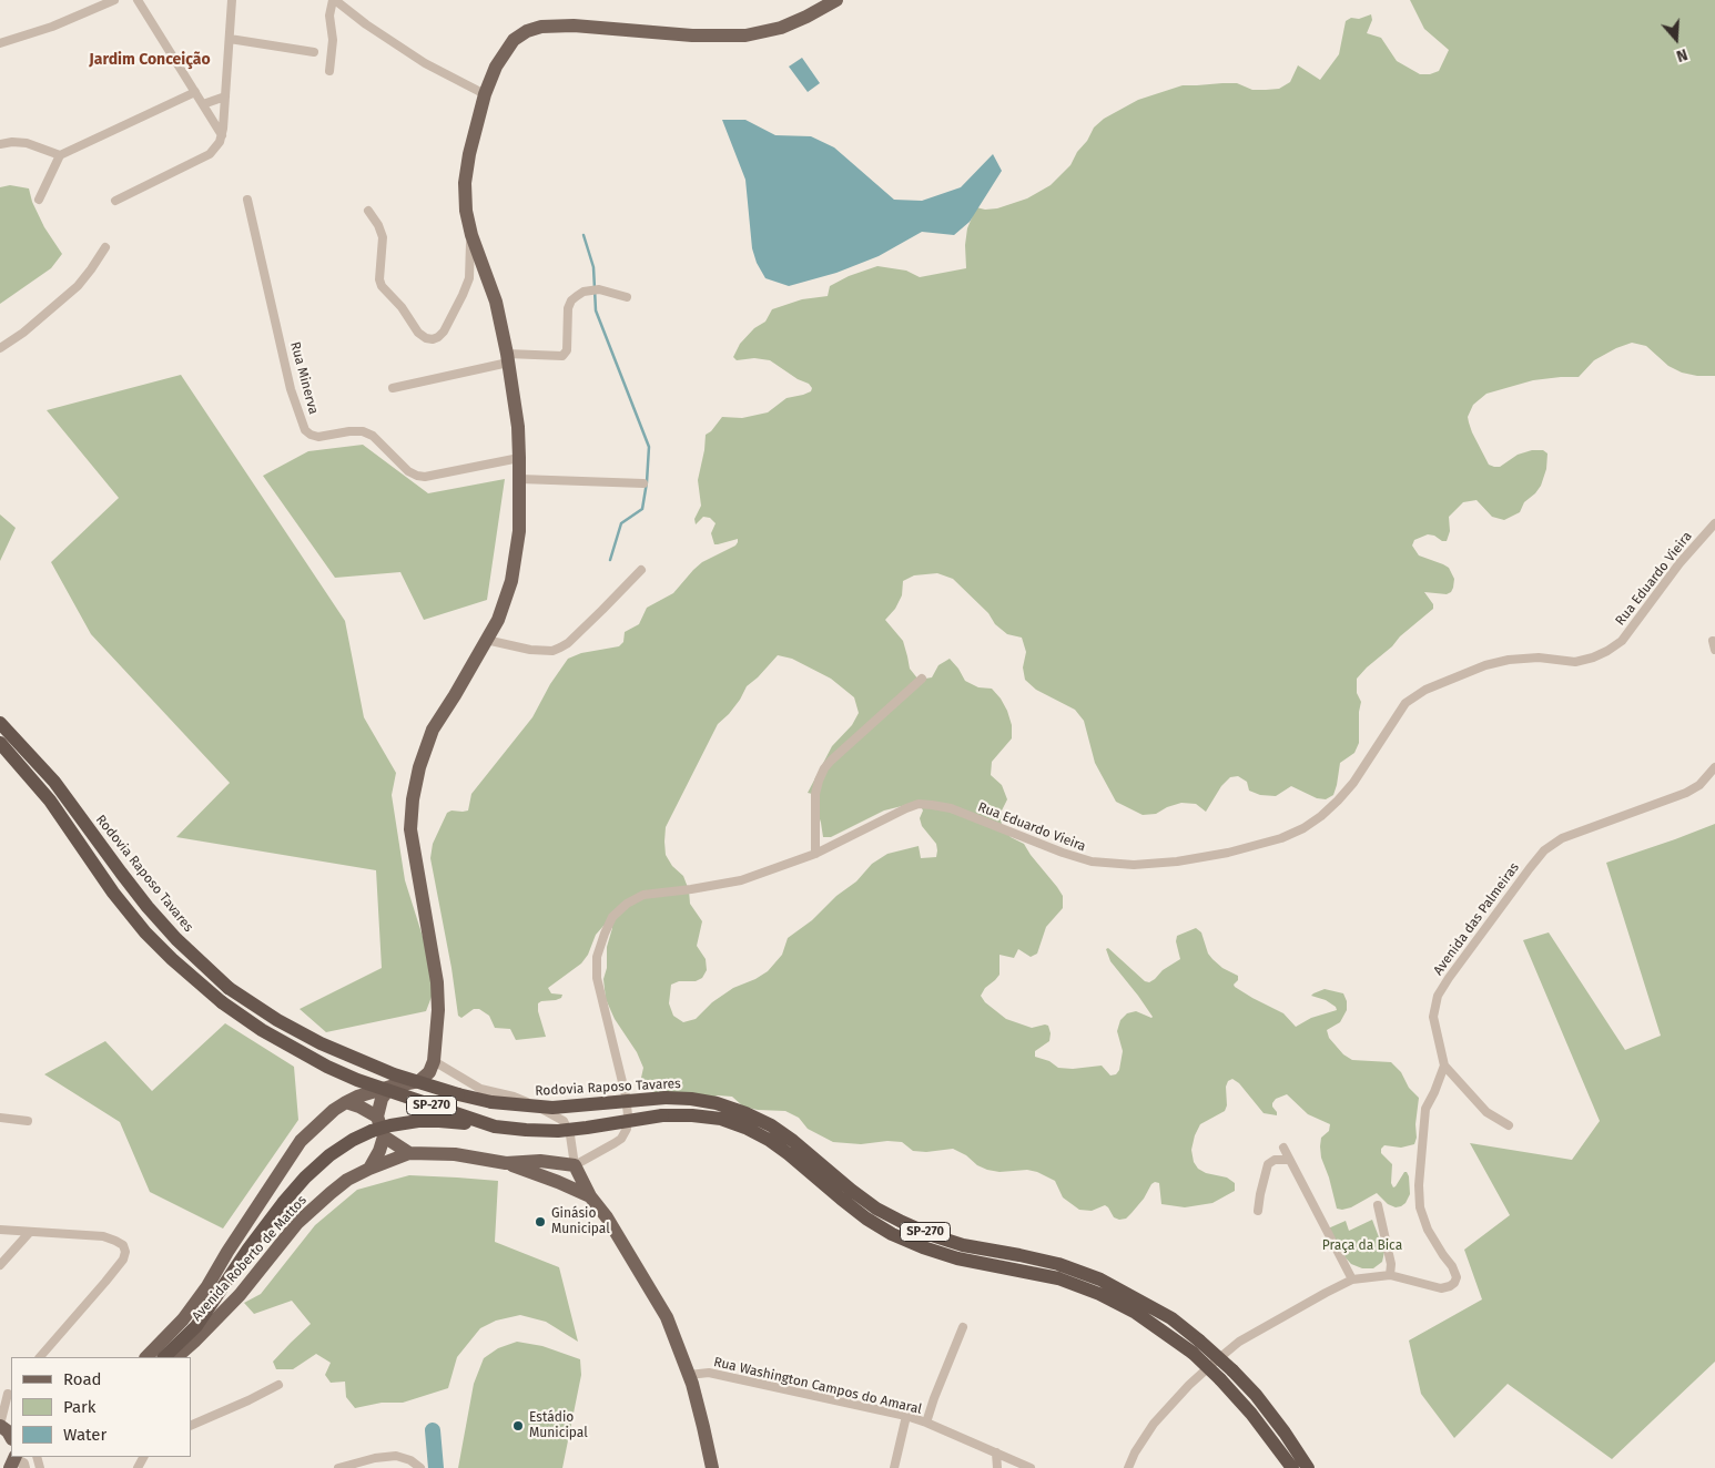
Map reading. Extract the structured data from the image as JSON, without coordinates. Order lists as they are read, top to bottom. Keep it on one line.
{"streets":{"highway":["Rodovia Raposo Tavares","SP-270"],"main road":["Avenida Roberto de Mattos"],"street":["Rua Minerva","Rua Eduardo Vieira","Avenida das Palmeiras","Rua Washington Campos do Amaral"]},"crossings":[["Rua Eduardo Vieira","Avenida Roberto de Mattos"],["SP-270","Avenida Roberto de Mattos"]],"districts":["Jardim Conceição"],"parks":["Praça da Bica"],"places":["Ginásio Municipal","Estádio Municipal"],"legend":["Road","Park","Water"],"north":"bottom"}
